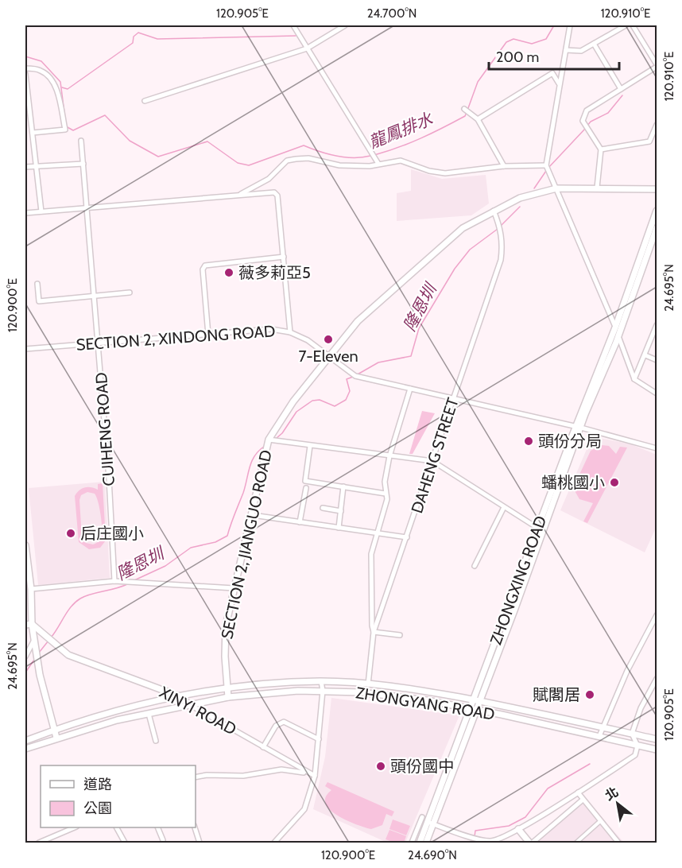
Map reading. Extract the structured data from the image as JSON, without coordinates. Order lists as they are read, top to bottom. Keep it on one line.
{"streets":{"street":["SECTION 2, XINDONG ROAD","CUIHENG ROAD","DAHENG STREET","SECTION 2, JIANGUO ROAD","ZHONGXING ROAD","ZHONGYANG ROAD","XINYI ROAD"]},"crossings":[["SECTION 2, XINDONG ROAD","CUIHENG ROAD"],["SECTION 2, XINDONG ROAD","DAHENG STREET"],["SECTION 2, XINDONG ROAD","SECTION 2, JIANGUO ROAD"],["SECTION 2, XINDONG ROAD","ZHONGXING ROAD"],["DAHENG STREET","SECTION 2, JIANGUO ROAD"],["DAHENG STREET","ZHONGYANG ROAD"],["SECTION 2, JIANGUO ROAD","ZHONGYANG ROAD"],["ZHONGXING ROAD","ZHONGYANG ROAD"],["ZHONGYANG ROAD","XINYI ROAD"]],"water":["龍鳳排水","隆恩圳"],"places":["薇多莉亞5","7-Eleven","頭份分局","蟠桃國小","后庄國小","賦閣居","頭份國中"],"legend":["道路","公園"],"scale_bar":"200 m","north":"top left","coordinates":["120.905°E","24.700°N","120.910°E","24.695°N","120.900°E","24.690°N"]}
